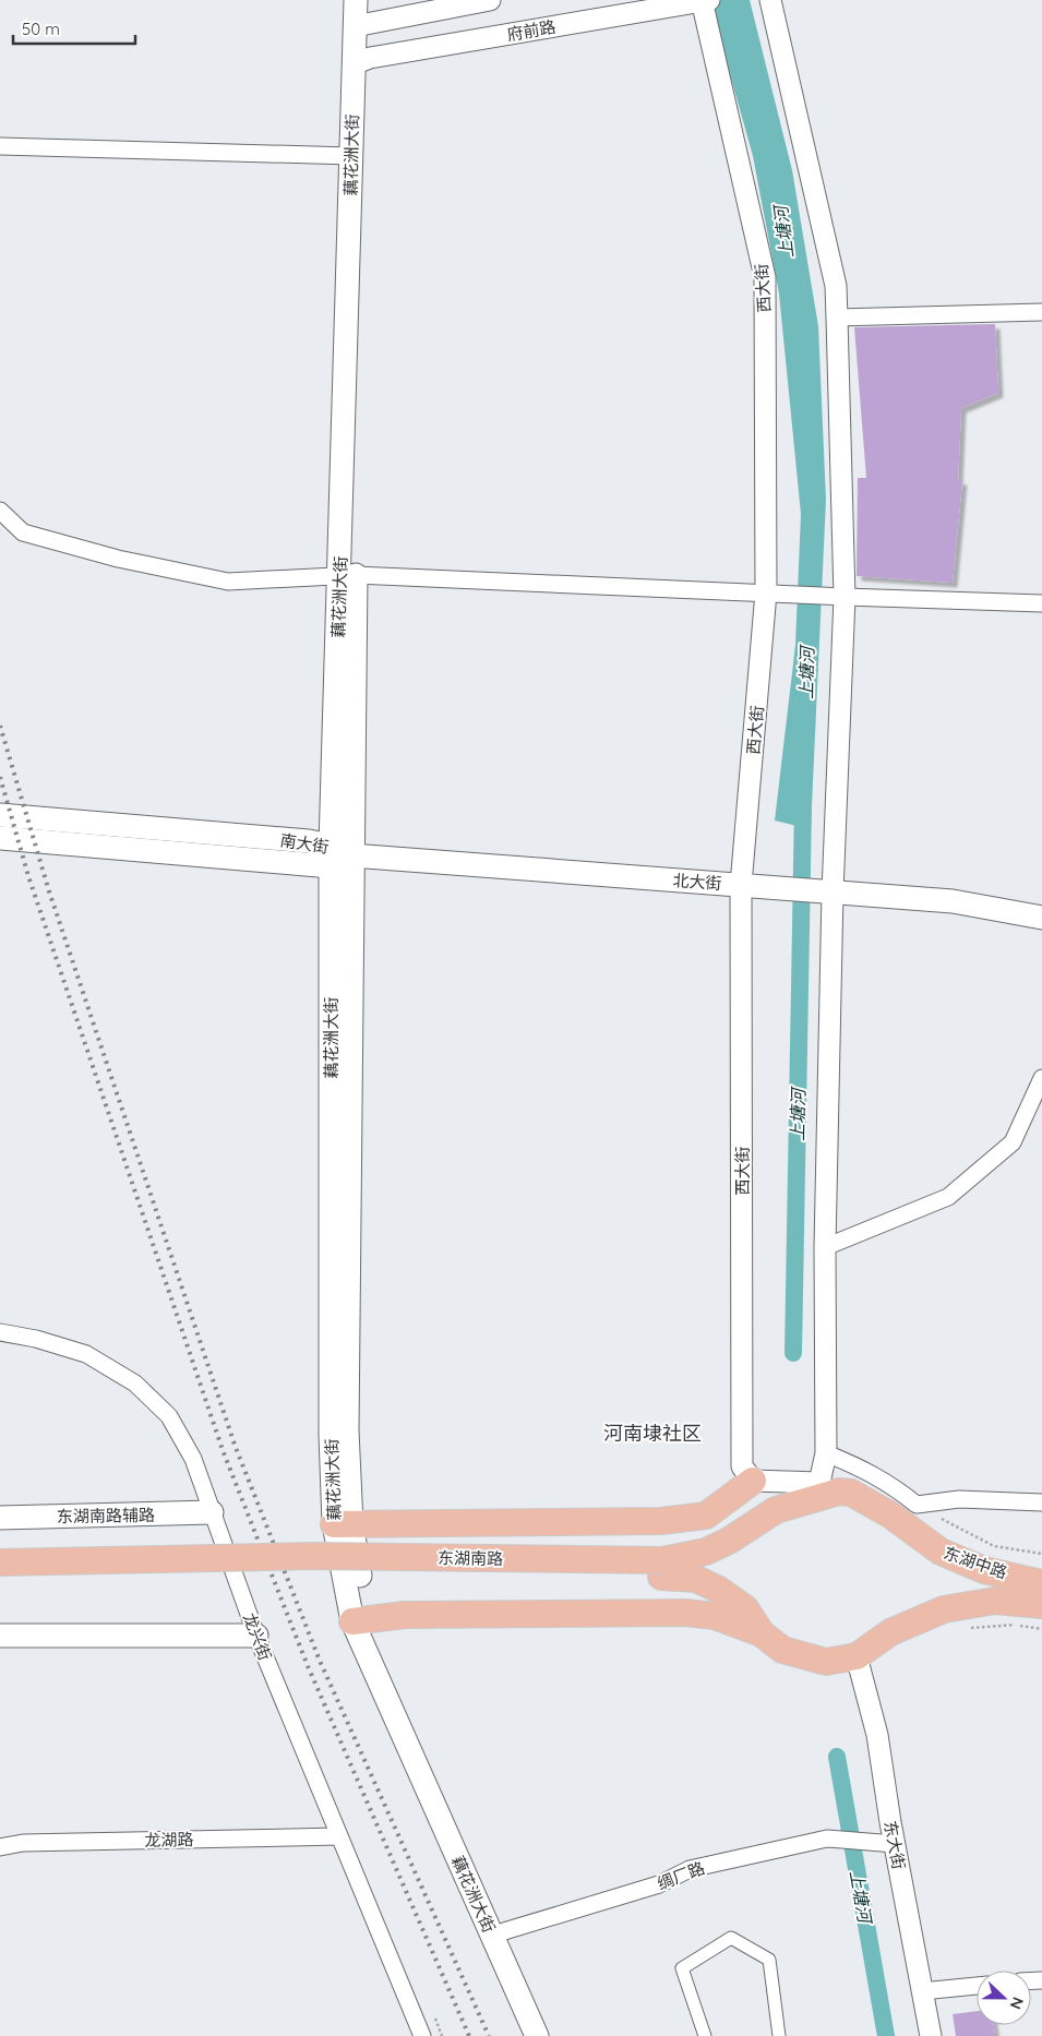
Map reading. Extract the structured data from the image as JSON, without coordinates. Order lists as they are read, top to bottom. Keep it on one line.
{"streets":{"main road":["藕花洲大街","南大街","北大街","东湖南路辅路","东湖南路","东湖中路"],"street":["府前路","西大街","龙兴街","龙湖路","东大街","绸厂路"]},"crossings":[["府前路","藕花洲大街"],["府前路","西大街"],["藕花洲大街","南大街"],["藕花洲大街","北大街"],["藕花洲大街","绸厂路"],["西大街","北大街"],["南大街","北大街"],["东湖南路辅路","龙兴街"],["东湖南路","东湖中路"],["东湖中路","东大街"],["龙兴街","龙湖路"],["东大街","绸厂路"]],"districts":["河南埭社区"],"water":["上塘河"],"scale_bar":"50 m","north":"right"}
